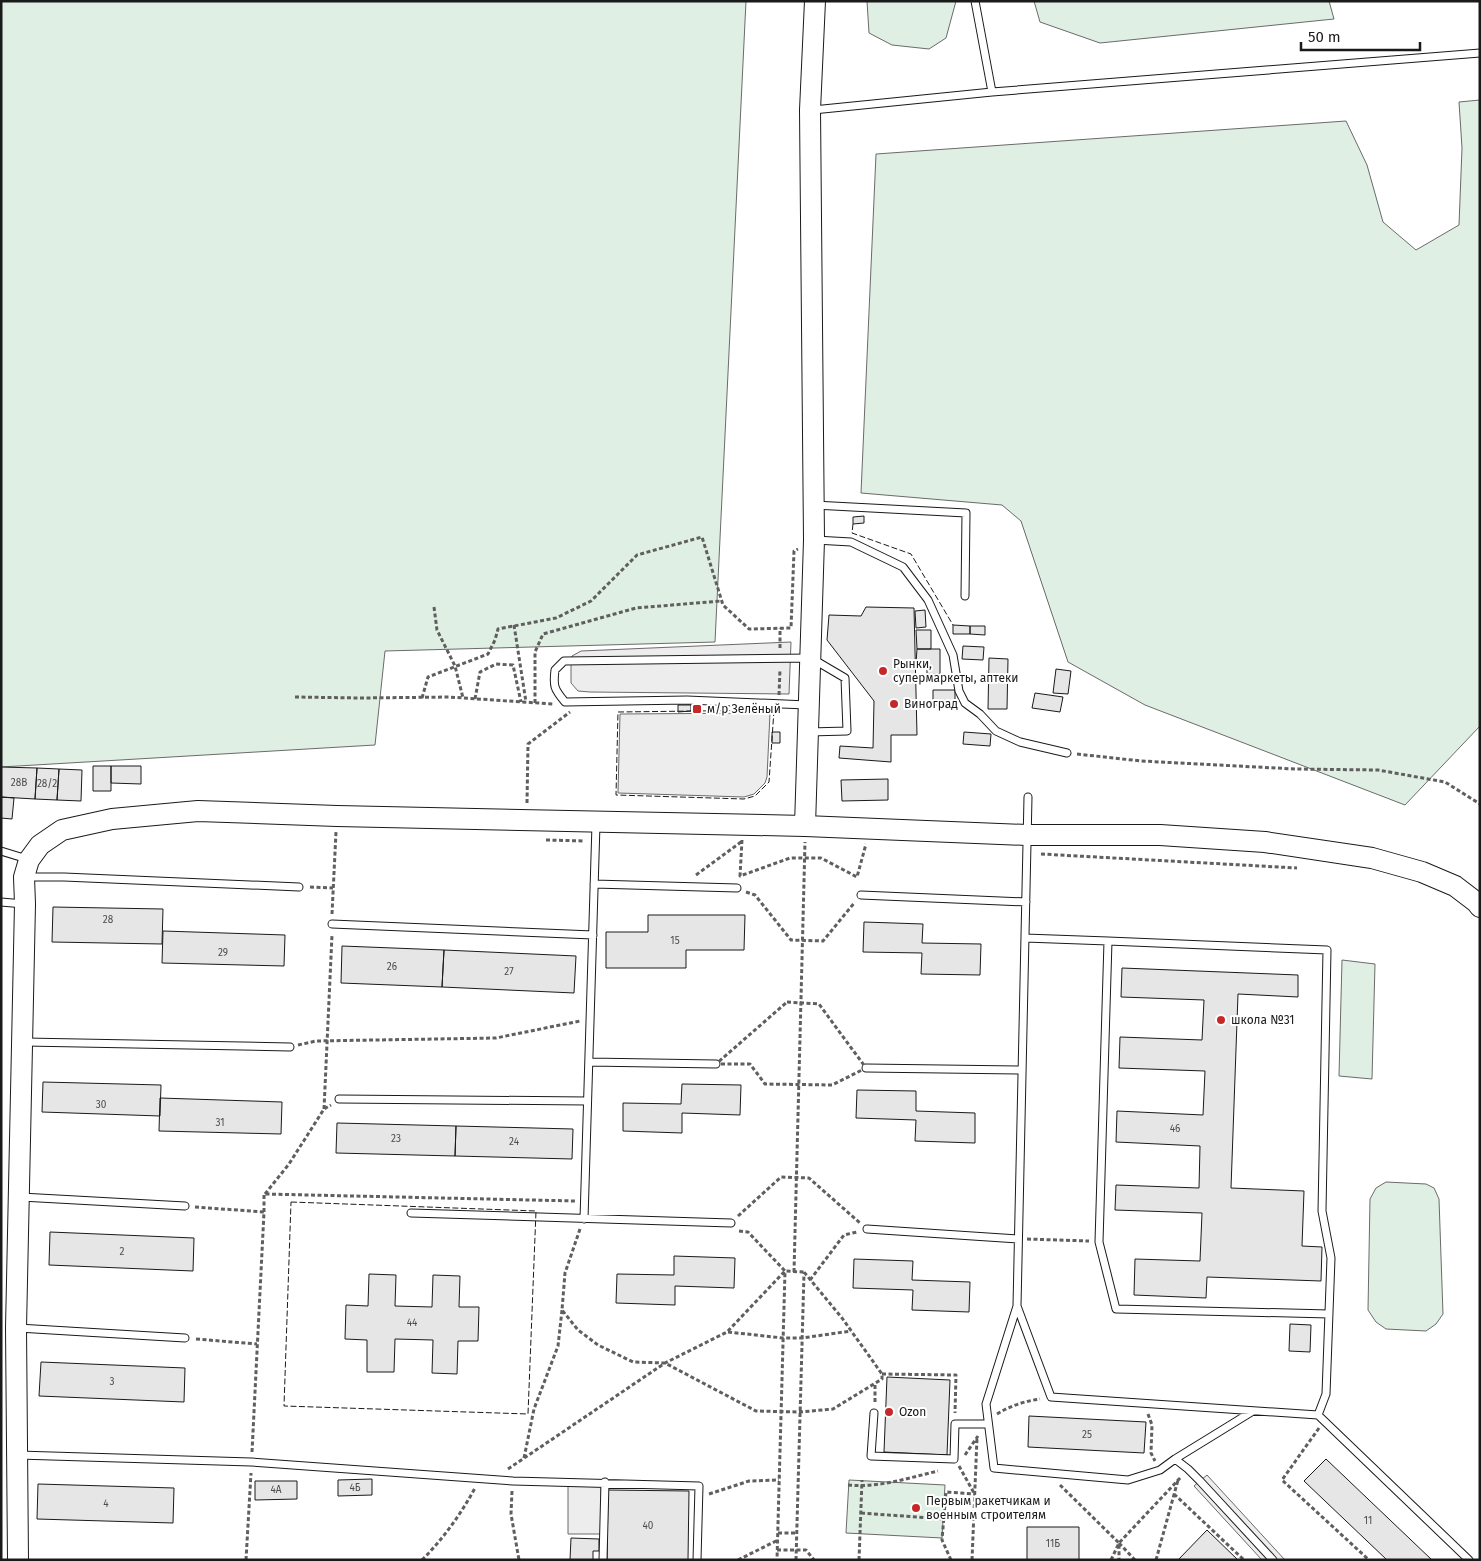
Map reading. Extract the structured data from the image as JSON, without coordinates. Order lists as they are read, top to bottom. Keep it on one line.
{"places":{"other":["Рынки, супермаркеты, аптеки","Виноград","школа №31","Ozon","Первым ракетчикам и военным строителям"],"transit":["м/р Зелёный"]},"house_numbers":["28В","28/2","28","15","29","26","27","30","31","46","23","24","2","44","3","25","4Б","4А","4","11","40","11Б"],"scale_bar":"50 m"}
